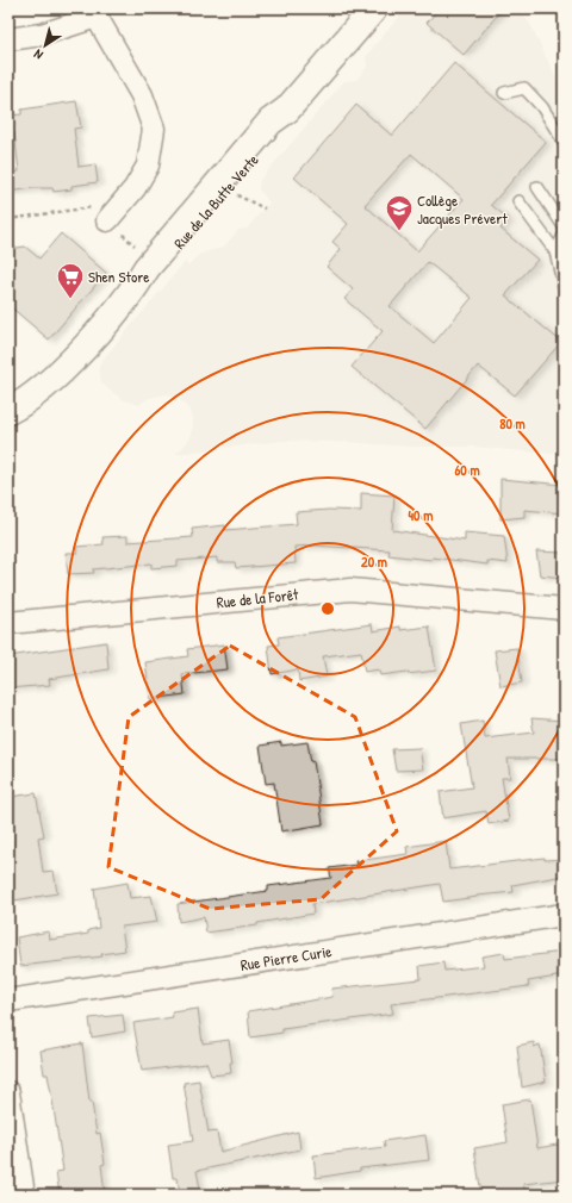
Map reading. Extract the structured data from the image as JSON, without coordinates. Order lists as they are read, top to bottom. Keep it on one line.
{"streets":{"street":["Rue de la Butte Verte","Rue de la Forêt","Rue Pierre Curie"]},"places":{"school or university":["Collège Jacques Prévert"],"supermarket":["Shen Store"]},"north":"bottom left","rings":["80 m","60 m","40 m","20 m"]}
